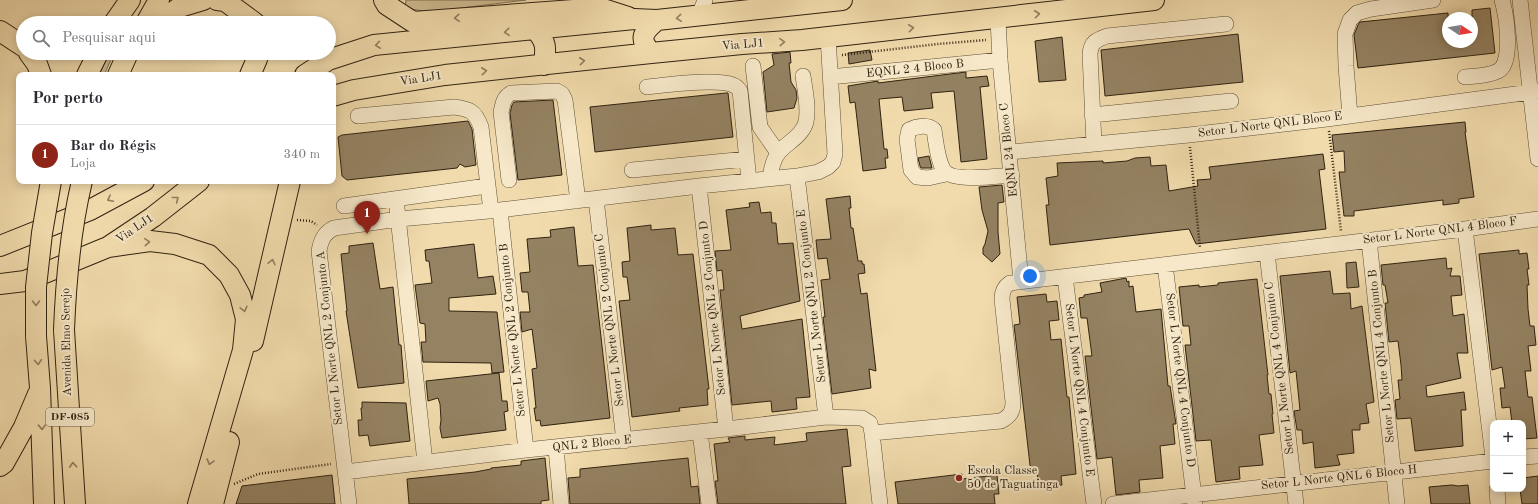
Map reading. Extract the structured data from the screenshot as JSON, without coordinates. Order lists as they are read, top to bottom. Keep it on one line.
{"streets":{"main road":["Via LJ1","Avenida Elmo Serejo","DF-085"],"street":["EQNL 2 4 Bloco B","Setor L Norte QNL Bloco E","EQNL 24 Bloco C","Setor L Norte QNL 4 Bloco F","Setor L Norte QNL 2 Conjunto E","Setor L Norte QNL 2 Conjunto D","Setor L Norte QNL 2 Conjunto C","Setor L Norte QNL 2 Conjunto B","Setor L Norte QNL 2 Conjunto A","Setor L Norte QNL 4 Conjunto B","Setor L Norte QNL 4 Conjunto C","Setor L Norte QNL 4 Conjunto D","Setor L Norte QNL 4 Conjunto E","QNL 2 Bloco E","Setor L Norte QNL 6 Bloco H"]},"crossings":[["Via LJ1","EQNL 24 Bloco C"],["EQNL 2 4 Bloco B","EQNL 24 Bloco C"],["Setor L Norte QNL Bloco E","EQNL 24 Bloco C"],["EQNL 24 Bloco C","Setor L Norte QNL 4 Bloco F"],["Setor L Norte QNL 4 Bloco F","Setor L Norte QNL 4 Conjunto B"],["Setor L Norte QNL 4 Bloco F","Setor L Norte QNL 4 Conjunto C"],["Setor L Norte QNL 4 Bloco F","Setor L Norte QNL 4 Conjunto D"],["Setor L Norte QNL 4 Bloco F","Setor L Norte QNL 4 Conjunto E"],["Setor L Norte QNL 4 Bloco F","QNL 2 Bloco E"],["Setor L Norte QNL 2 Conjunto E","QNL 2 Bloco E"],["Setor L Norte QNL 2 Conjunto D","QNL 2 Bloco E"],["Setor L Norte QNL 2 Conjunto C","QNL 2 Bloco E"],["Setor L Norte QNL 2 Conjunto B","QNL 2 Bloco E"],["Setor L Norte QNL 2 Conjunto A","QNL 2 Bloco E"],["Setor L Norte QNL 4 Conjunto B","Setor L Norte QNL 6 Bloco H"],["Setor L Norte QNL 4 Conjunto C","Setor L Norte QNL 6 Bloco H"],["Setor L Norte QNL 4 Conjunto D","Setor L Norte QNL 6 Bloco H"]],"places":["Escola Classe 50 de Taguatinga"],"north":"right","page":{"search":"Pesquisar aqui","heading":"Por perto","list":[{"mark":"1","name":"Bar do Régis","note":"Loja","value":"340 m"}],"pins":"1","map_buttons":["+","−"]}}
